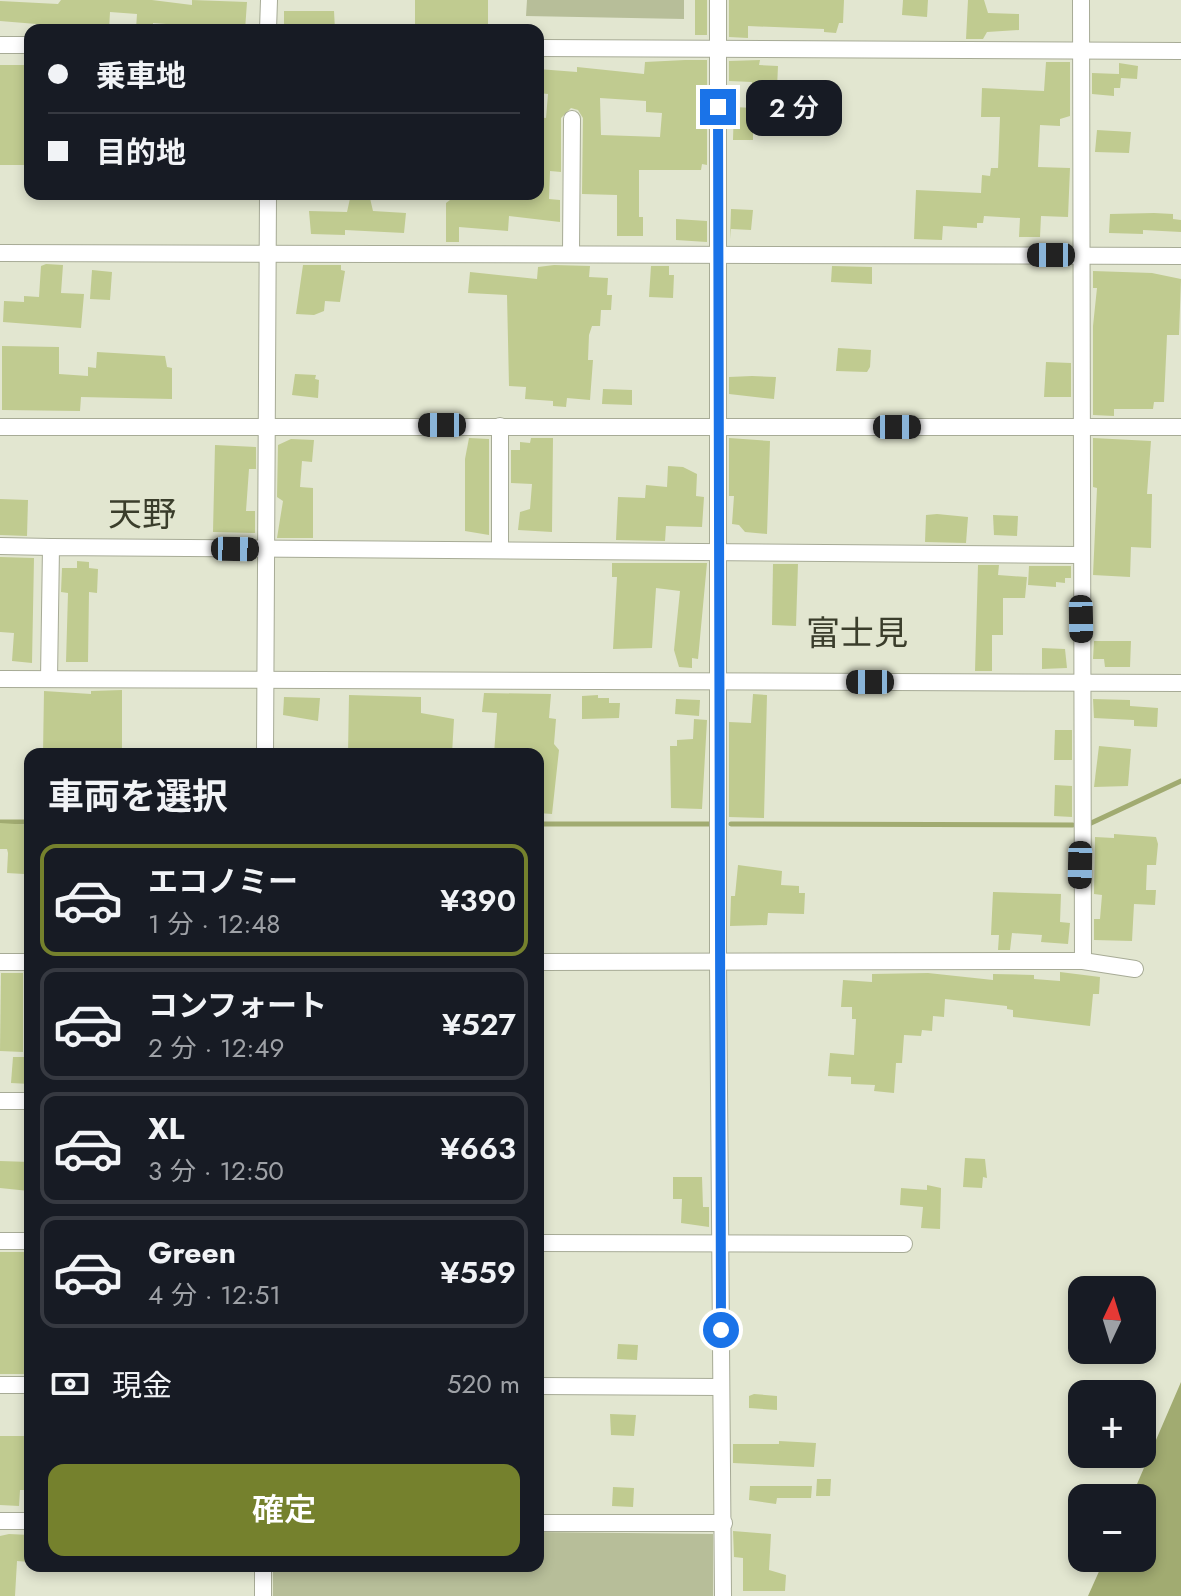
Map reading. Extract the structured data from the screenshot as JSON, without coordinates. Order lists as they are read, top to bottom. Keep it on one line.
{"districts":["天野","富士見"],"north":"top","page":{"banner":["乗車地","目的地"],"bubble":"2 分","heading":"車両を選択","list":[{"name":"エコノミー","note":"1 分 · 12:48","value":"¥390"},{"name":"コンフォート","note":"2 分 · 12:49","value":"¥527"},{"name":"XL","note":"3 分 · 12:50","value":"¥663"},{"name":"Green","note":"4 分 · 12:51","value":"¥559"}],"map_buttons":["+","−"],"pay":["現金","520 m"],"buttons":"確定"}}
